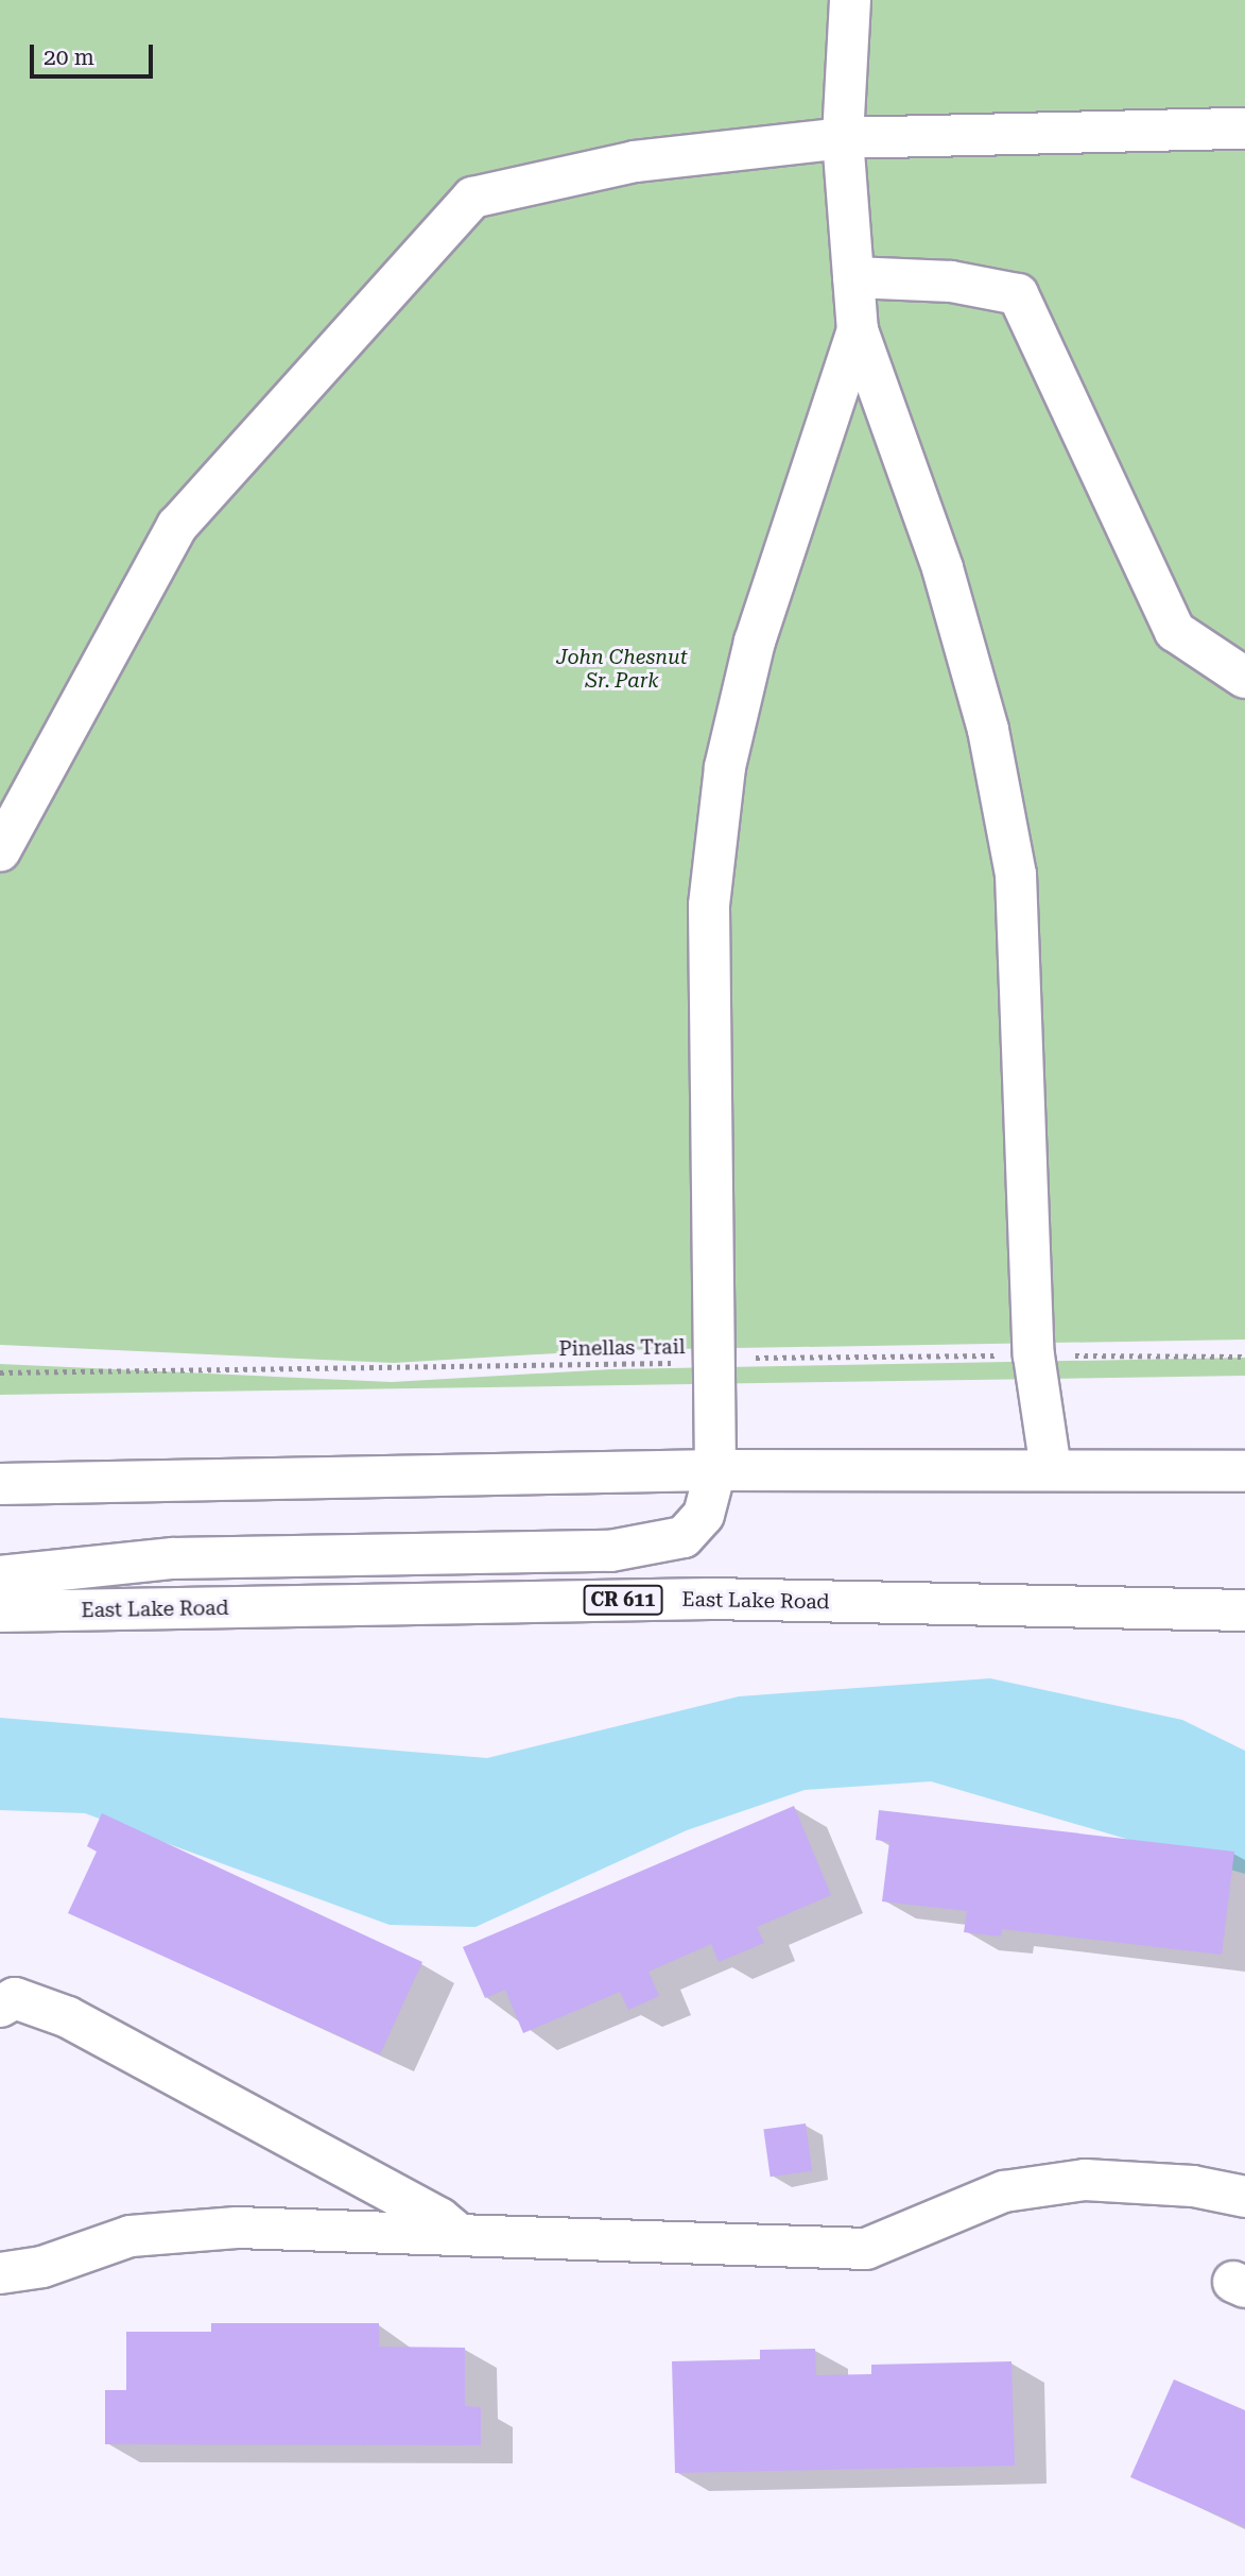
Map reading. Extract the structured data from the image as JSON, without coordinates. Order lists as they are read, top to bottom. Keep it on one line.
{"streets":{"main road":["CR 611","East Lake Road"],"path":["Pinellas Trail"]},"parks":["John Chesnut Sr. Park"],"scale_bar":"20 m"}
